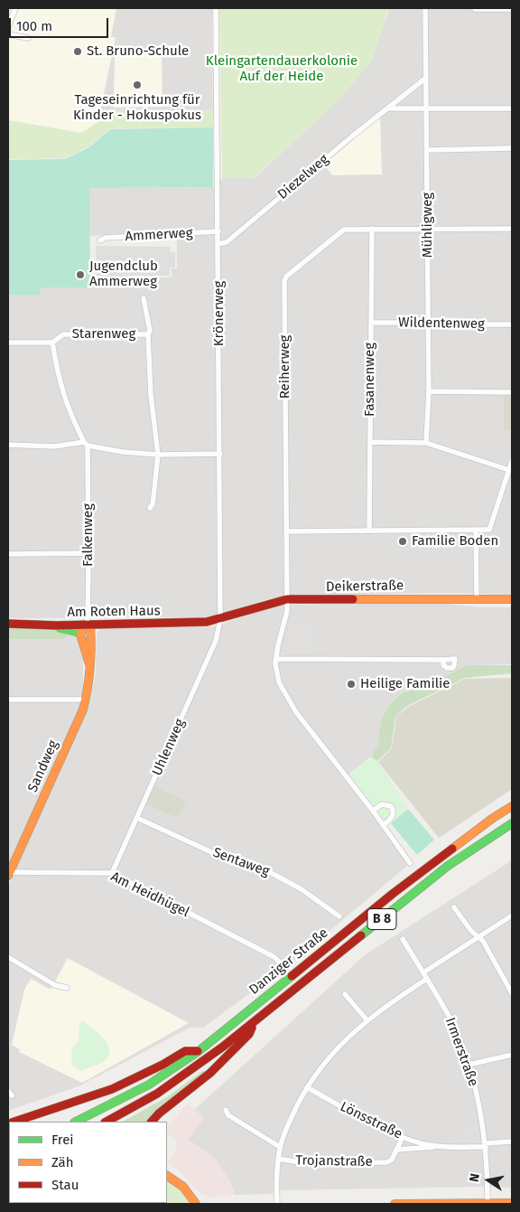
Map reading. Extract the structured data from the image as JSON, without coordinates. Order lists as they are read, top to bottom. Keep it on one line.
{"streets":{"main road":["Deikerstraße","Am Roten Haus","Sandweg","B 8","Danziger Straße"],"street":["Diezelweg","Mühligweg","Ammerweg","Krönerweg","Wildentenweg","Starenweg","Reiherweg","Fasanenweg","Falkenweg","Uhlenweg","Sentaweg","Am Heidhügel","Irmerstraße","Lönsstraße","Trojanstraße"]},"crossings":[["Diezelweg","Mühligweg"],["Diezelweg","Krönerweg"],["Mühligweg","Wildentenweg"],["Ammerweg","Krönerweg"],["Krönerweg","Deikerstraße"],["Krönerweg","Am Roten Haus"],["Krönerweg","Uhlenweg"],["Wildentenweg","Fasanenweg"],["Starenweg","Falkenweg"],["Reiherweg","Fasanenweg"],["Reiherweg","Deikerstraße"],["Falkenweg","Am Roten Haus"],["Falkenweg","Sandweg"],["Deikerstraße","Am Roten Haus"],["Deikerstraße","Uhlenweg"],["Am Roten Haus","Uhlenweg"],["Am Roten Haus","Sandweg"],["Uhlenweg","Sentaweg"],["Uhlenweg","Am Heidhügel"],["Sandweg","Am Heidhügel"],["Irmerstraße","Lönsstraße"],["Lönsstraße","Trojanstraße"]],"parks":["Kleingartendauerkolonie Auf der Heide"],"places":["St. Bruno-Schule","Tageseinrichtung für Kinder - Hokuspokus","Jugendclub Ammerweg","Familie Boden","Heilige Familie"],"legend":["Frei","Zäh","Stau"],"scale_bar":"100 m","north":"left"}
